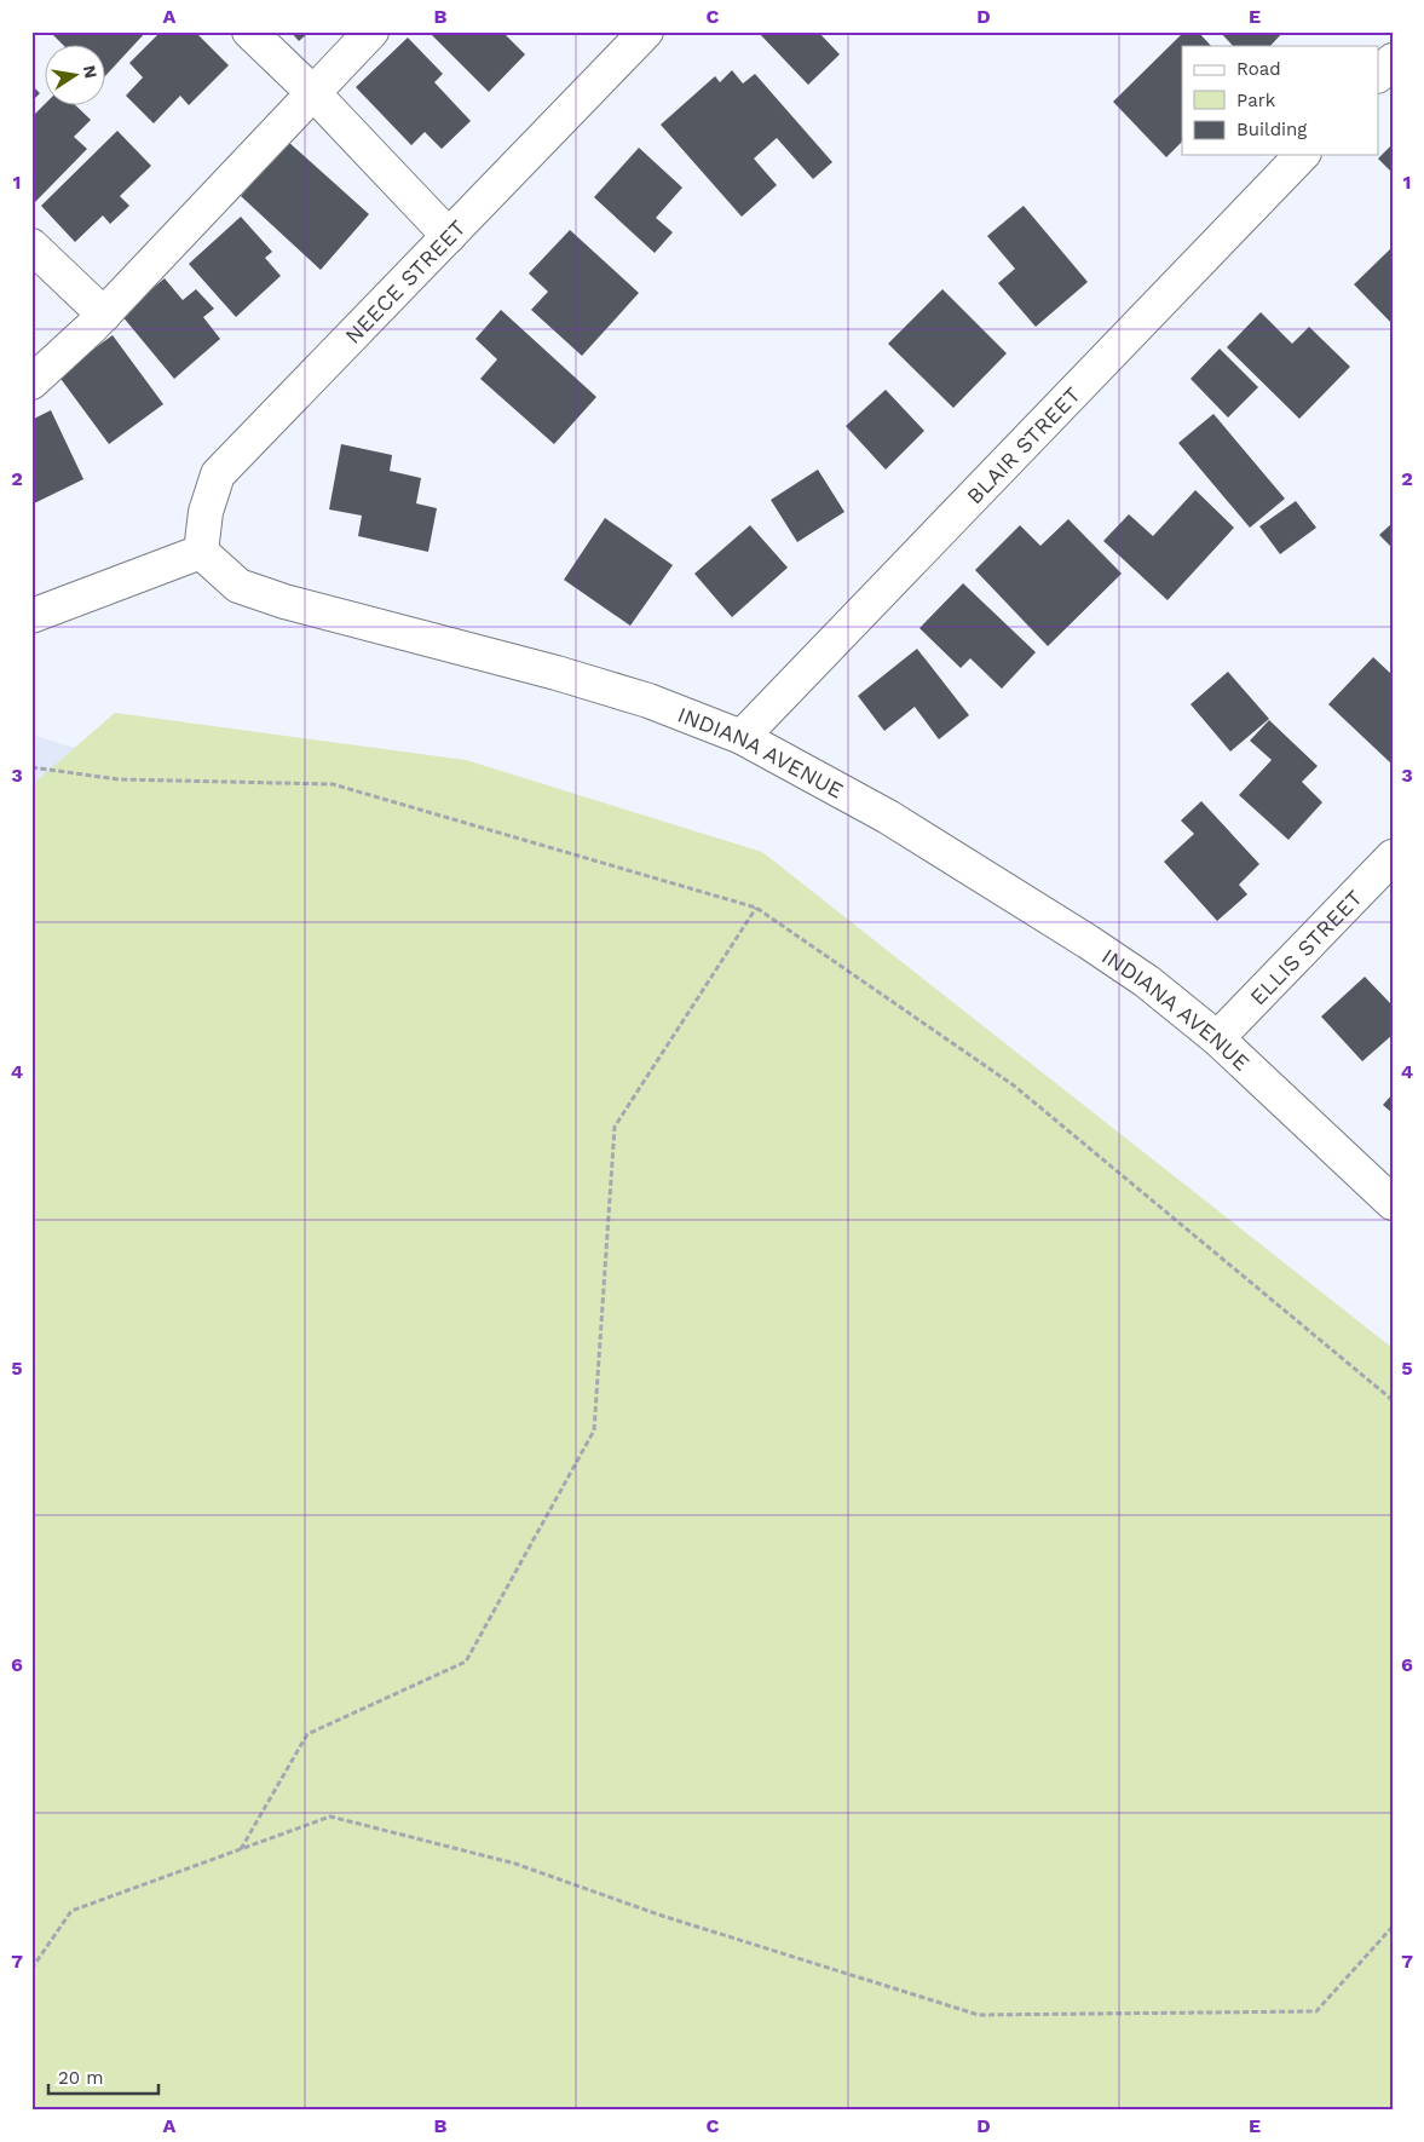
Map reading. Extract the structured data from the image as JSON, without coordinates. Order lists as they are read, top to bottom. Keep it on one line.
{"streets":{"street":["NEECE STREET","BLAIR STREET","INDIANA AVENUE","ELLIS STREET"]},"crossings":[["NEECE STREET","INDIANA AVENUE"],["BLAIR STREET","INDIANA AVENUE"],["INDIANA AVENUE","ELLIS STREET"]],"legend":["Road","Park","Building"],"scale_bar":"20 m","north":"right","grid":{"columns":["A","B","C","D","E"],"rows":["1","2","3","4","5","6","7"]}}
